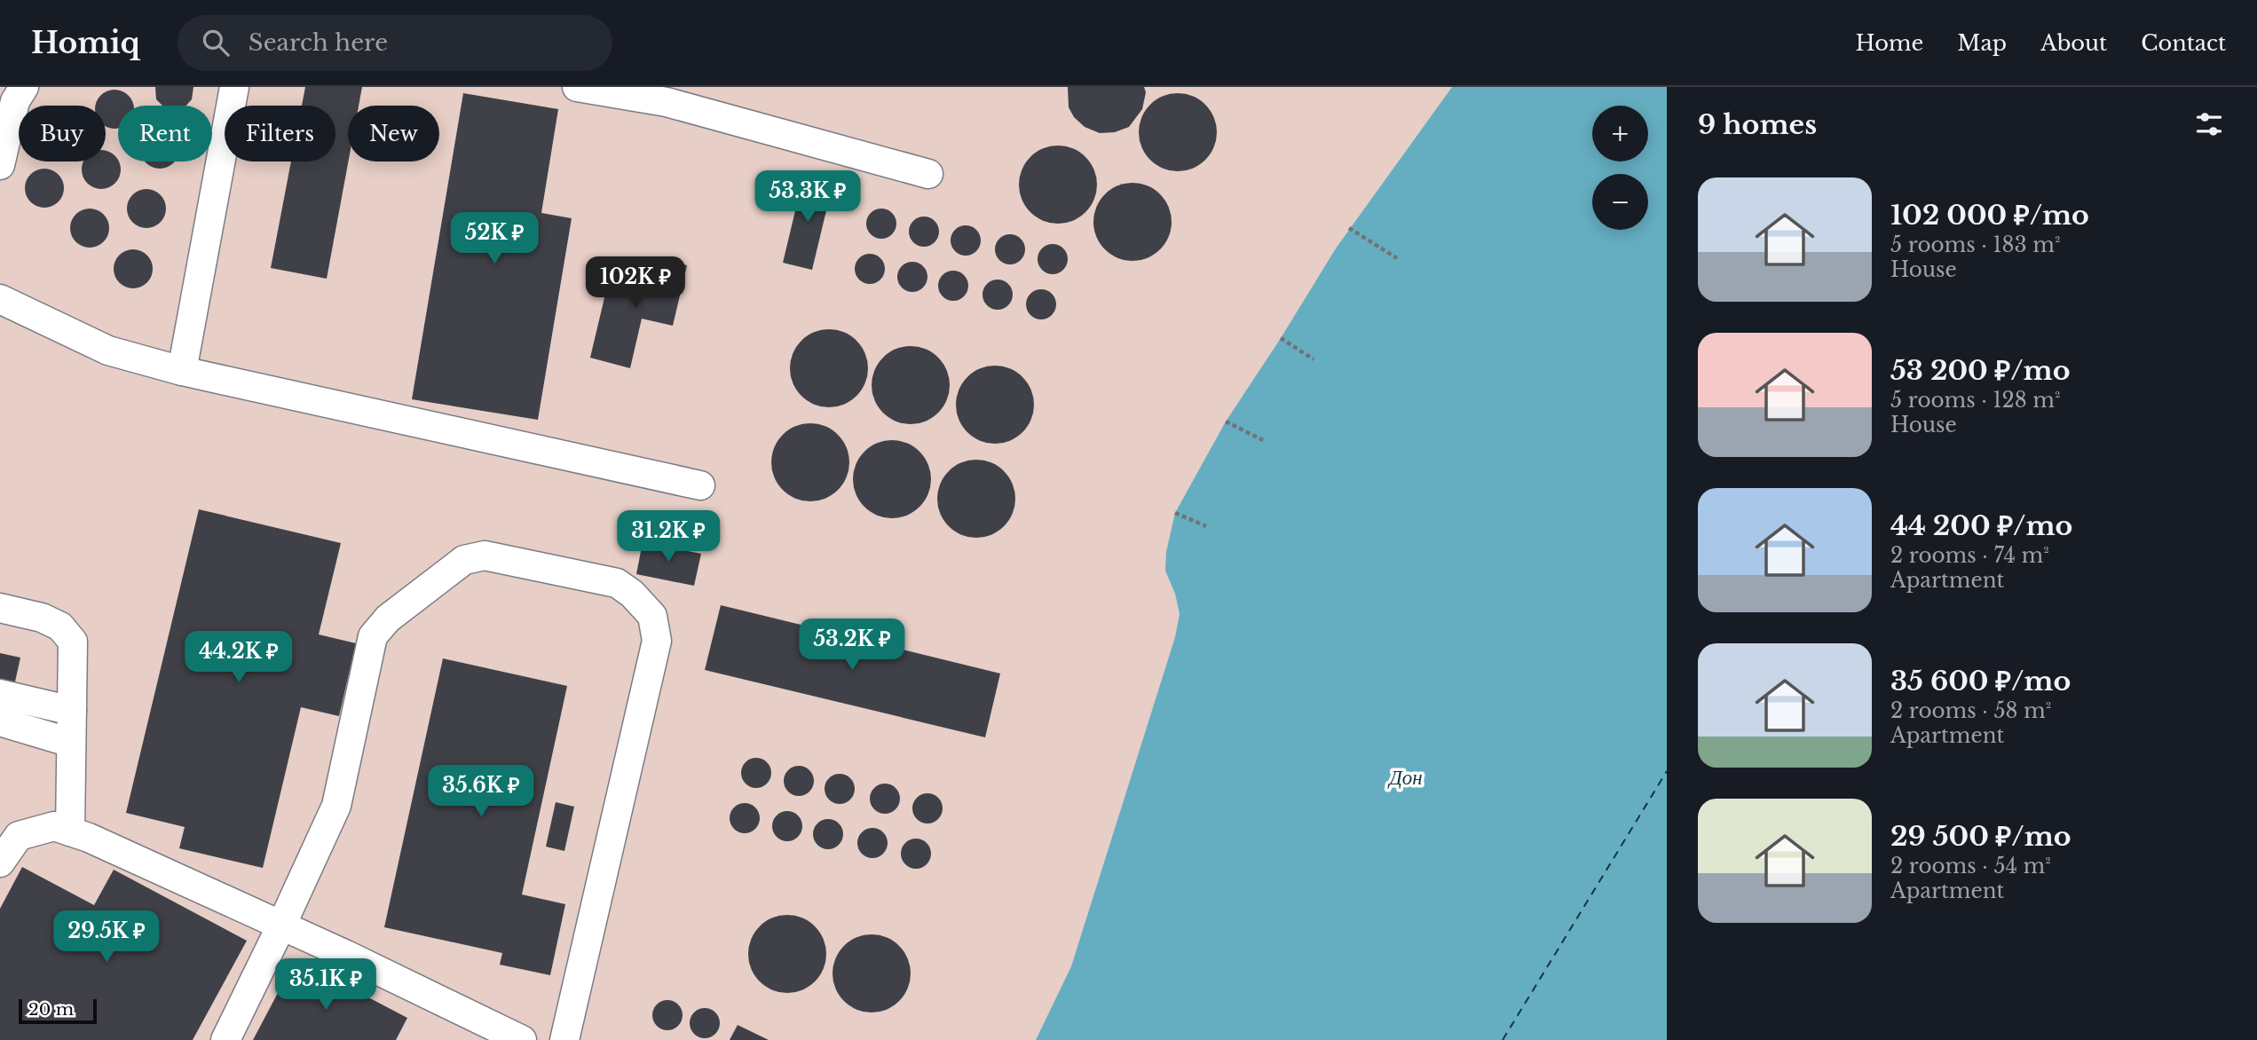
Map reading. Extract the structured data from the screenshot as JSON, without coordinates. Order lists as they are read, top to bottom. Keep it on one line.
{"water":["Дон"],"scale_bar":"20 m","page":{"header":"Homiq","search":"Search here","nav":["Home","Map","About","Contact"],"heading":"9 homes","map_buttons":["+","−"],"chip":["Buy","Rent","Filters","New"],"list":[{"name":"102 000 ₽/mo","note":"5 rooms · 183 m² · House"},{"name":"53 200 ₽/mo","note":"5 rooms · 128 m² · House"},{"name":"44 200 ₽/mo","note":"2 rooms · 74 m² · Apartment"},{"name":"35 600 ₽/mo","note":"2 rooms · 58 m² · Apartment"},{"name":"29 500 ₽/mo","note":"2 rooms · 54 m² · Apartment"}],"price":["53.3K ₽","52K ₽","102K ₽","31.2K ₽","53.2K ₽","44.2K ₽","35.6K ₽","29.5K ₽","35.1K ₽"],"scale":"20 m"}}
